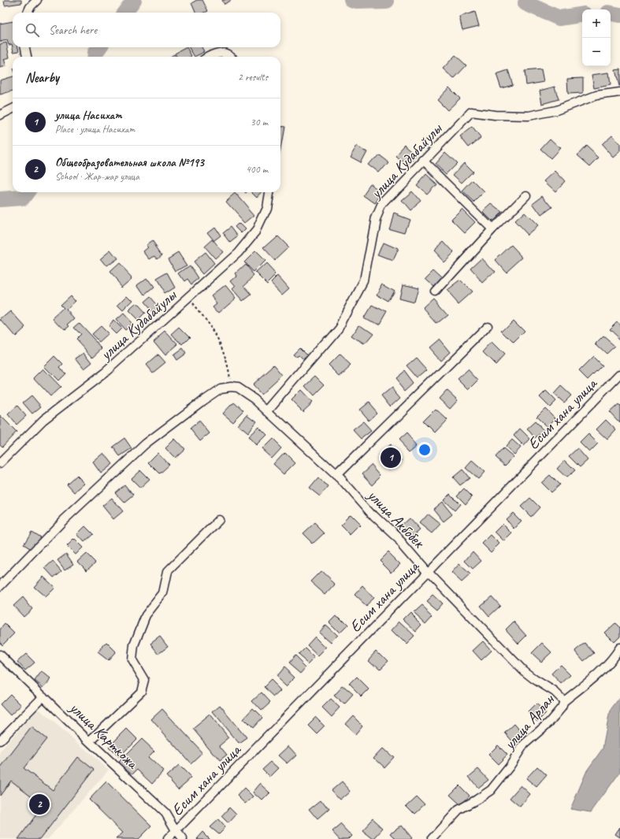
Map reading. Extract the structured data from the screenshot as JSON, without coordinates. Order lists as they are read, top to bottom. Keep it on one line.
{"streets":{"street":["улица Кудабайулы","Есим хана улица","улица Акбобек","улица Арлан","улица Карткожа"]},"crossings":[["улица Кудабайулы","улица Акбобек"],["Есим хана улица","улица Акбобек"],["Есим хана улица","улица Карткожа"],["улица Акбобек","улица Арлан"]],"page":{"map_buttons":["+","−"],"search":"Search here","heading":["Nearby","2 results"],"list":[{"mark":"1","name":"улица Насихат","note":"Place · улица Насихат","value":"30 m"},{"mark":"2","name":"Общеобразовательная школа №193","note":"School · Жар-жар улица","value":"400 m"}],"pins":["1","2"]}}
